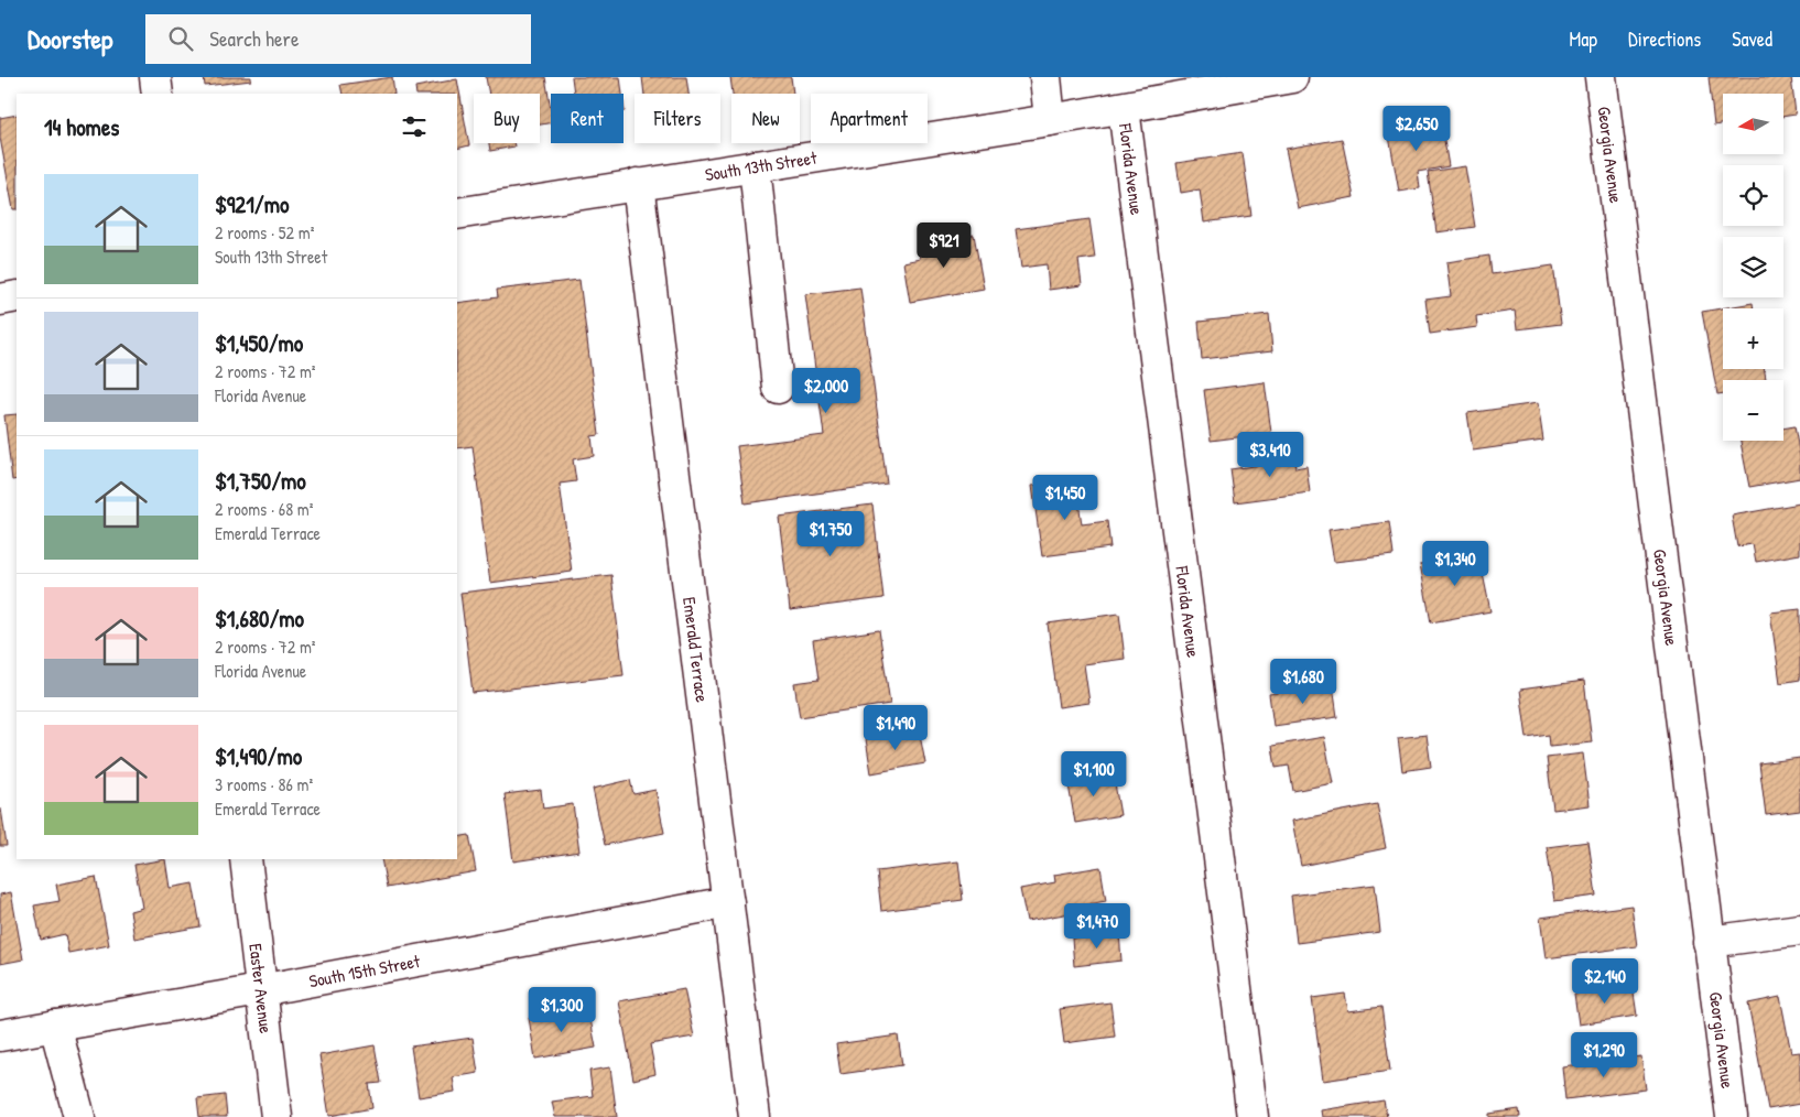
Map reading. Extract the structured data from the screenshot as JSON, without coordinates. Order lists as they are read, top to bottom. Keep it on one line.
{"streets":{"street":["Georgia Avenue","South 13th Street","Florida Avenue","Emerald Terrace","South 15th Street","Easter Avenue"]},"crossings":[["South 13th Street","Florida Avenue"],["South 13th Street","Emerald Terrace"],["Emerald Terrace","South 15th Street"],["South 15th Street","Easter Avenue"]],"north":"left","page":{"header":"Doorstep","search":"Search here","nav":["Map","Directions","Saved"],"map_buttons":["+","−"],"chip":["Buy","Rent","Filters","New","Apartment"],"heading":"14 homes","price":["$2,650","$921","$2,000","$3,410","$1,450","$1,750","$1,340","$1,680","$1,490","$1,100","$1,470","$2,140","$1,300","$1,290"],"list":[{"name":"$921/mo","note":"2 rooms · 52 m² · South 13th Street"},{"name":"$1,450/mo","note":"2 rooms · 72 m² · Florida Avenue"},{"name":"$1,750/mo","note":"2 rooms · 68 m² · Emerald Terrace"},{"name":"$1,680/mo","note":"2 rooms · 72 m² · Florida Avenue"},{"name":"$1,490/mo","note":"3 rooms · 86 m² · Emerald Terrace"}]}}
